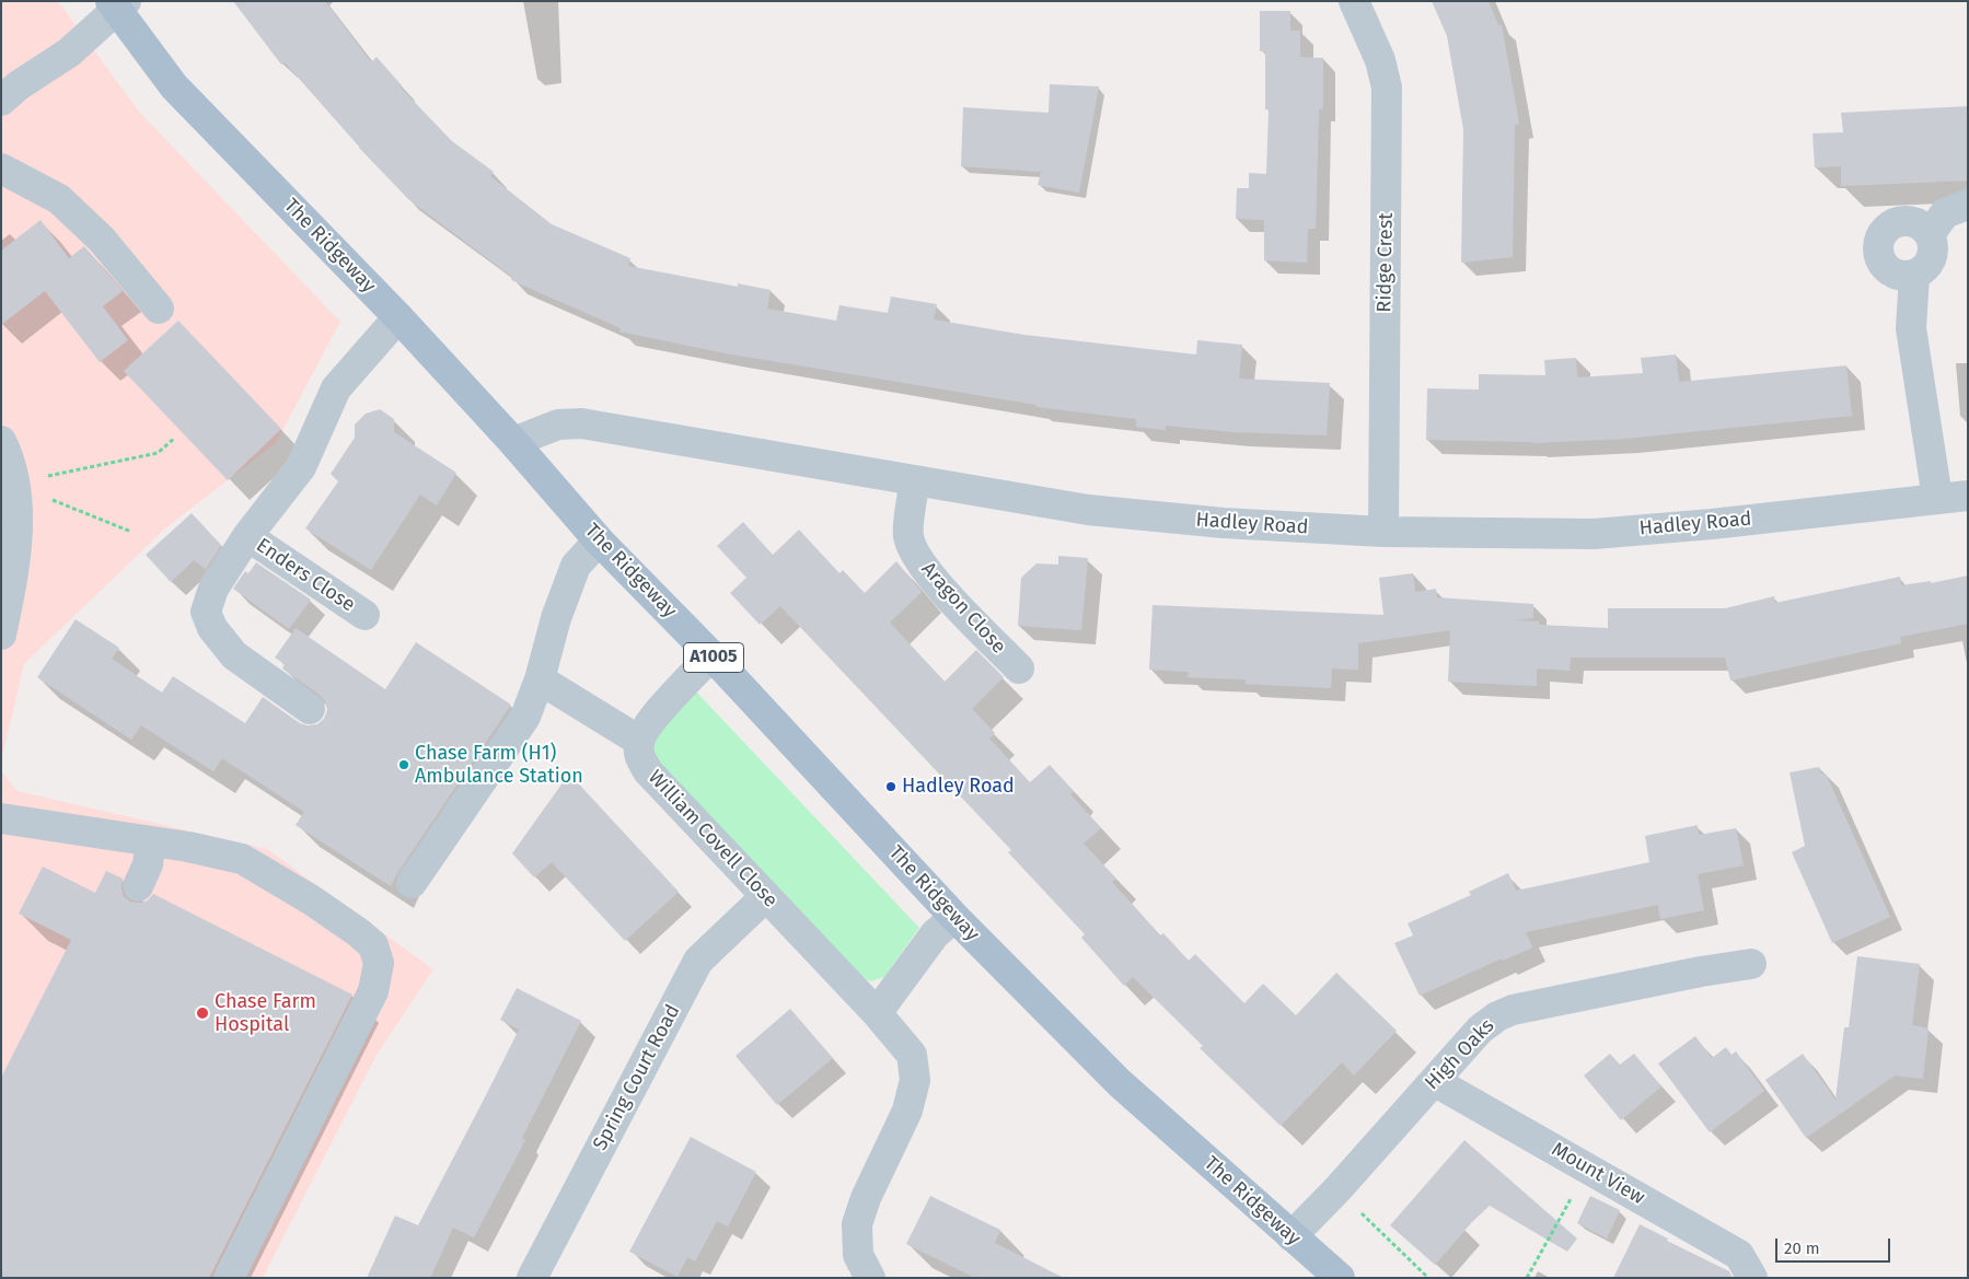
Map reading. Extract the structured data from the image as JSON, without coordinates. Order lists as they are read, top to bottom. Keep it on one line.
{"streets":{"main road":["The Ridgeway","A1005"],"street":["Ridge Crest","Hadley Road","Enders Close","Aragon Close","William Covell Close","High Oaks","Spring Court Road","Mount View"]},"crossings":[["The Ridgeway","Hadley Road"],["The Ridgeway","Enders Close"],["The Ridgeway","High Oaks"],["Ridge Crest","Hadley Road"],["Hadley Road","Aragon Close"],["William Covell Close","Spring Court Road"],["High Oaks","Mount View"]],"places":["Chase Farm (H1) Ambulance Station","Hadley Road","Chase Farm Hospital"],"scale_bar":"20 m"}
